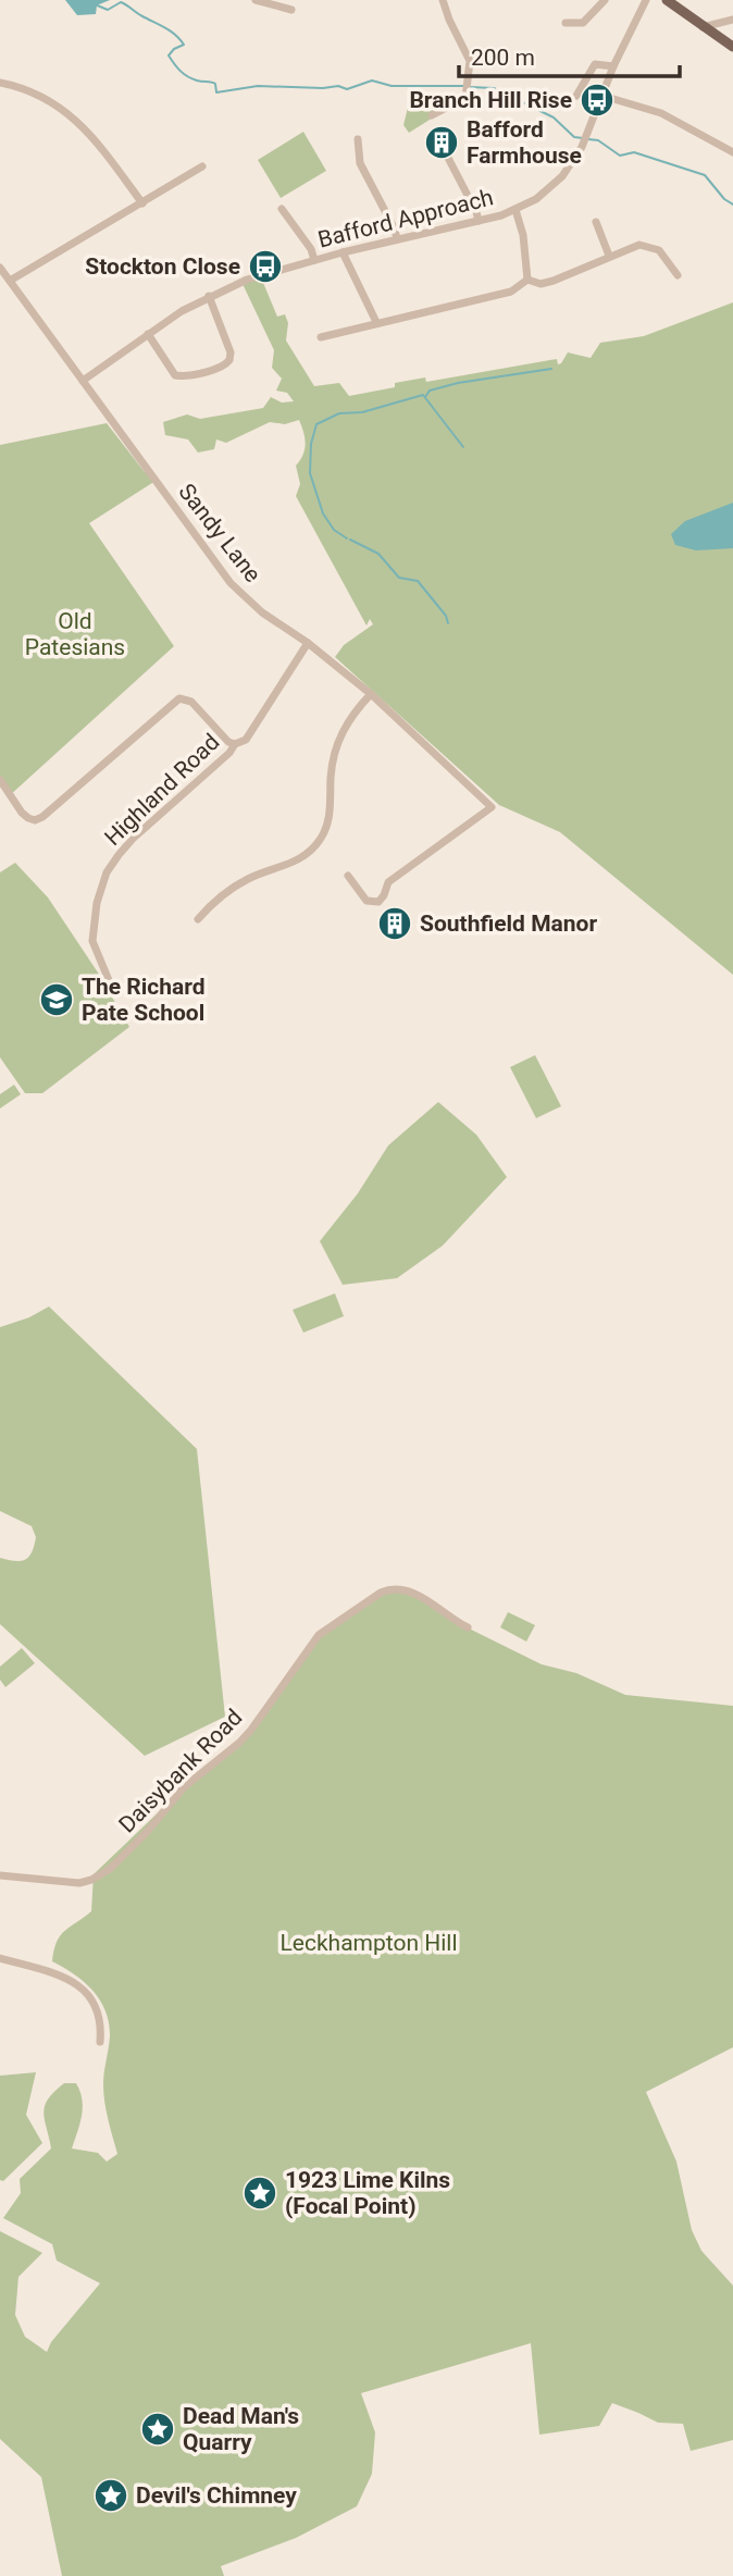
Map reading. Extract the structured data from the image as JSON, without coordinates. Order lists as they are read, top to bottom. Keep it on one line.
{"streets":{"street":["Bafford Approach","Sandy Lane","Highland Road","Daisybank Road"]},"crossings":[["Bafford Approach","Sandy Lane"],["Sandy Lane","Highland Road"]],"parks":["Old Patesians","Leckhampton Hill"],"places":{"bus stop":["Branch Hill Rise","Stockton Close"],"building":["Bafford Farmhouse","Southfield Manor"],"school or university":["The Richard Pate School"],"place":["1923 Lime Kilns (Focal Point)","Dead Man's Quarry","Devil's Chimney"]},"scale_bar":"200 m"}
